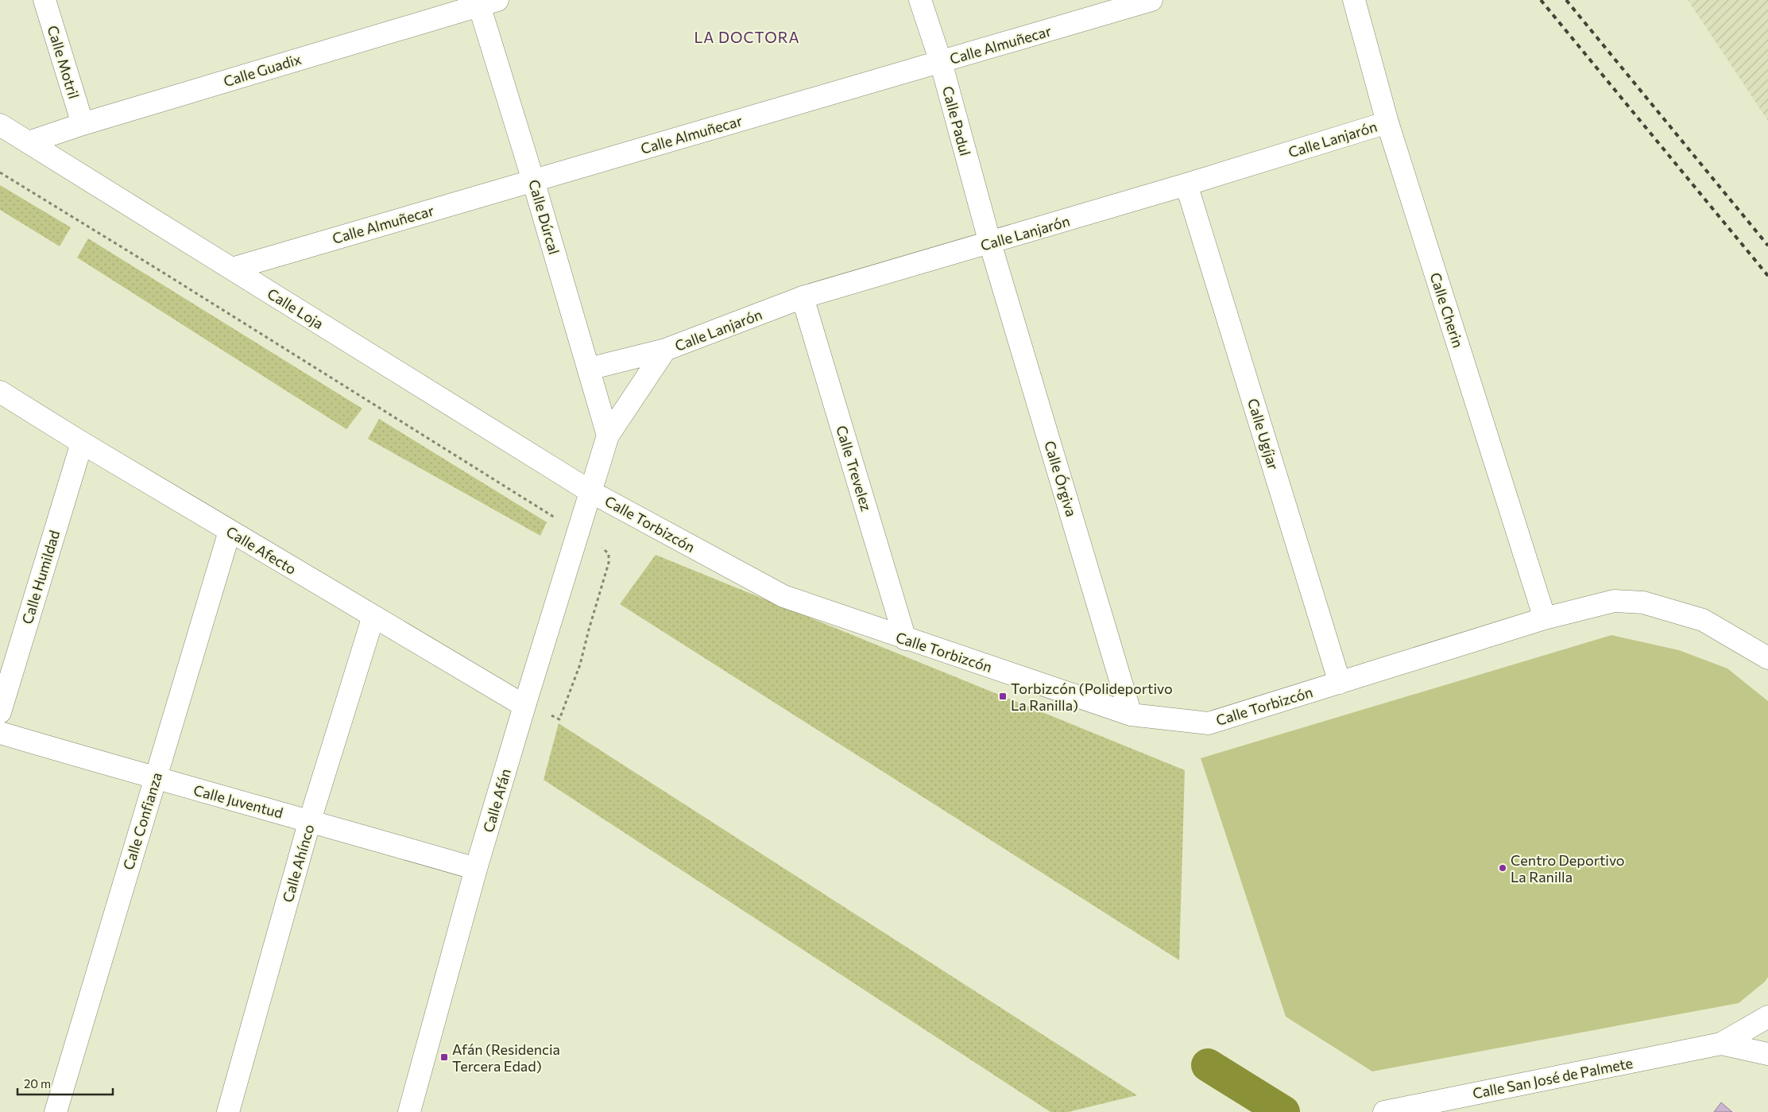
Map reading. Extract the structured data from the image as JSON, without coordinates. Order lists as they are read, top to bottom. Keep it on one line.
{"streets":{"street":["Calle Almuñecar","Calle Motril","Calle Guadix","Calle Padul","Calle Lanjarón","Calle Dúrcal","Calle Loja","Calle Cherin","Calle Ugíjar","Calle Trevelez","Calle Órgiva","Calle Torbizcón","Calle Afecto","Calle Humildad","Calle Afán","Calle Juventud","Calle Confianza","Calle Ahínco","Calle San José de Palmete"]},"crossings":[["Calle Almuñecar","Calle Padul"],["Calle Almuñecar","Calle Dúrcal"],["Calle Almuñecar","Calle Loja"],["Calle Motril","Calle Guadix"],["Calle Guadix","Calle Dúrcal"],["Calle Guadix","Calle Loja"],["Calle Padul","Calle Lanjarón"],["Calle Padul","Calle Órgiva"],["Calle Lanjarón","Calle Dúrcal"],["Calle Lanjarón","Calle Loja"],["Calle Lanjarón","Calle Cherin"],["Calle Lanjarón","Calle Ugíjar"],["Calle Lanjarón","Calle Trevelez"],["Calle Lanjarón","Calle Órgiva"],["Calle Lanjarón","Calle Torbizcón"],["Calle Lanjarón","Calle Afán"],["Calle Loja","Calle Torbizcón"],["Calle Loja","Calle Afán"],["Calle Cherin","Calle Torbizcón"],["Calle Ugíjar","Calle Torbizcón"],["Calle Trevelez","Calle Torbizcón"],["Calle Órgiva","Calle Torbizcón"],["Calle Torbizcón","Calle Afán"],["Calle Afecto","Calle Humildad"],["Calle Afecto","Calle Afán"],["Calle Afecto","Calle Confianza"],["Calle Afecto","Calle Ahínco"],["Calle Afán","Calle Juventud"],["Calle Juventud","Calle Confianza"],["Calle Juventud","Calle Ahínco"]],"districts":["LA DOCTORA"],"places":{"transit":["Torbizcón (Polideportivo La Ranilla)","Afán (Residencia Tercera Edad)"],"other":["Centro Deportivo La Ranilla"]},"scale_bar":"20 m"}
